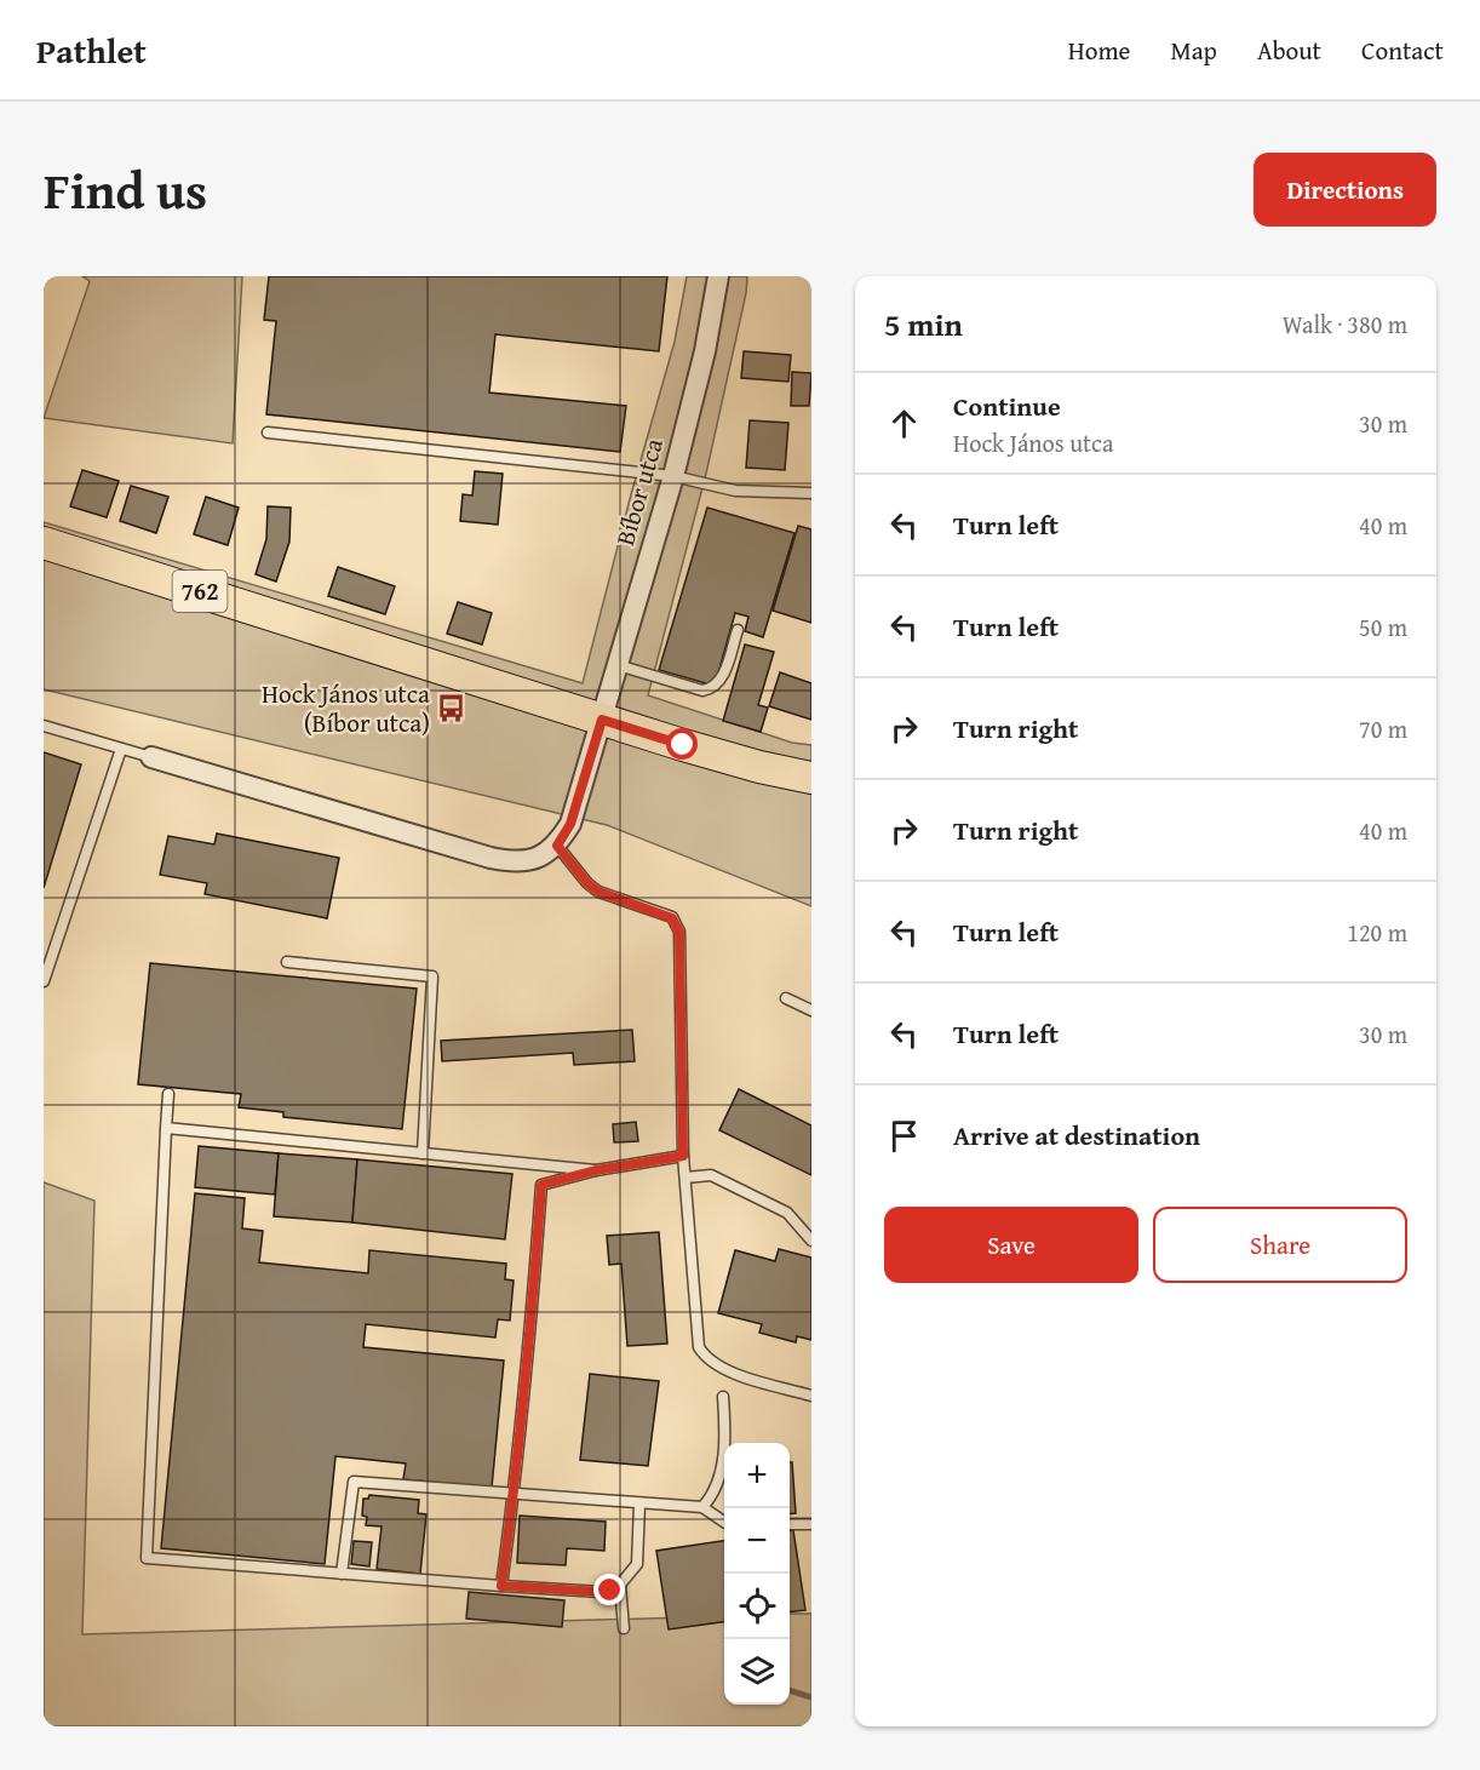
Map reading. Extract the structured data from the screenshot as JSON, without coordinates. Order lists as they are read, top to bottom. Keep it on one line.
{"streets":{"main road":["762"],"street":["Bíbor utca"]},"crossings":[["Bíbor utca","762"]],"places":{"bus stop":["Hock János utca (Bíbor utca)"]},"page":{"header":"Pathlet","nav":["Home","Map","About","Contact"],"title":"Find us","buttons":["Directions",["Save","Share"]],"heading":["5 min","Walk · 380 m"],"list":[["Continue","Hock János utca","30 m"],["Turn left","40 m"],["Turn left","50 m"],["Turn right","70 m"],["Turn right","40 m"],["Turn left","120 m"],["Turn left","30 m"],"Arrive at destination"],"map_buttons":["+","−"]}}
